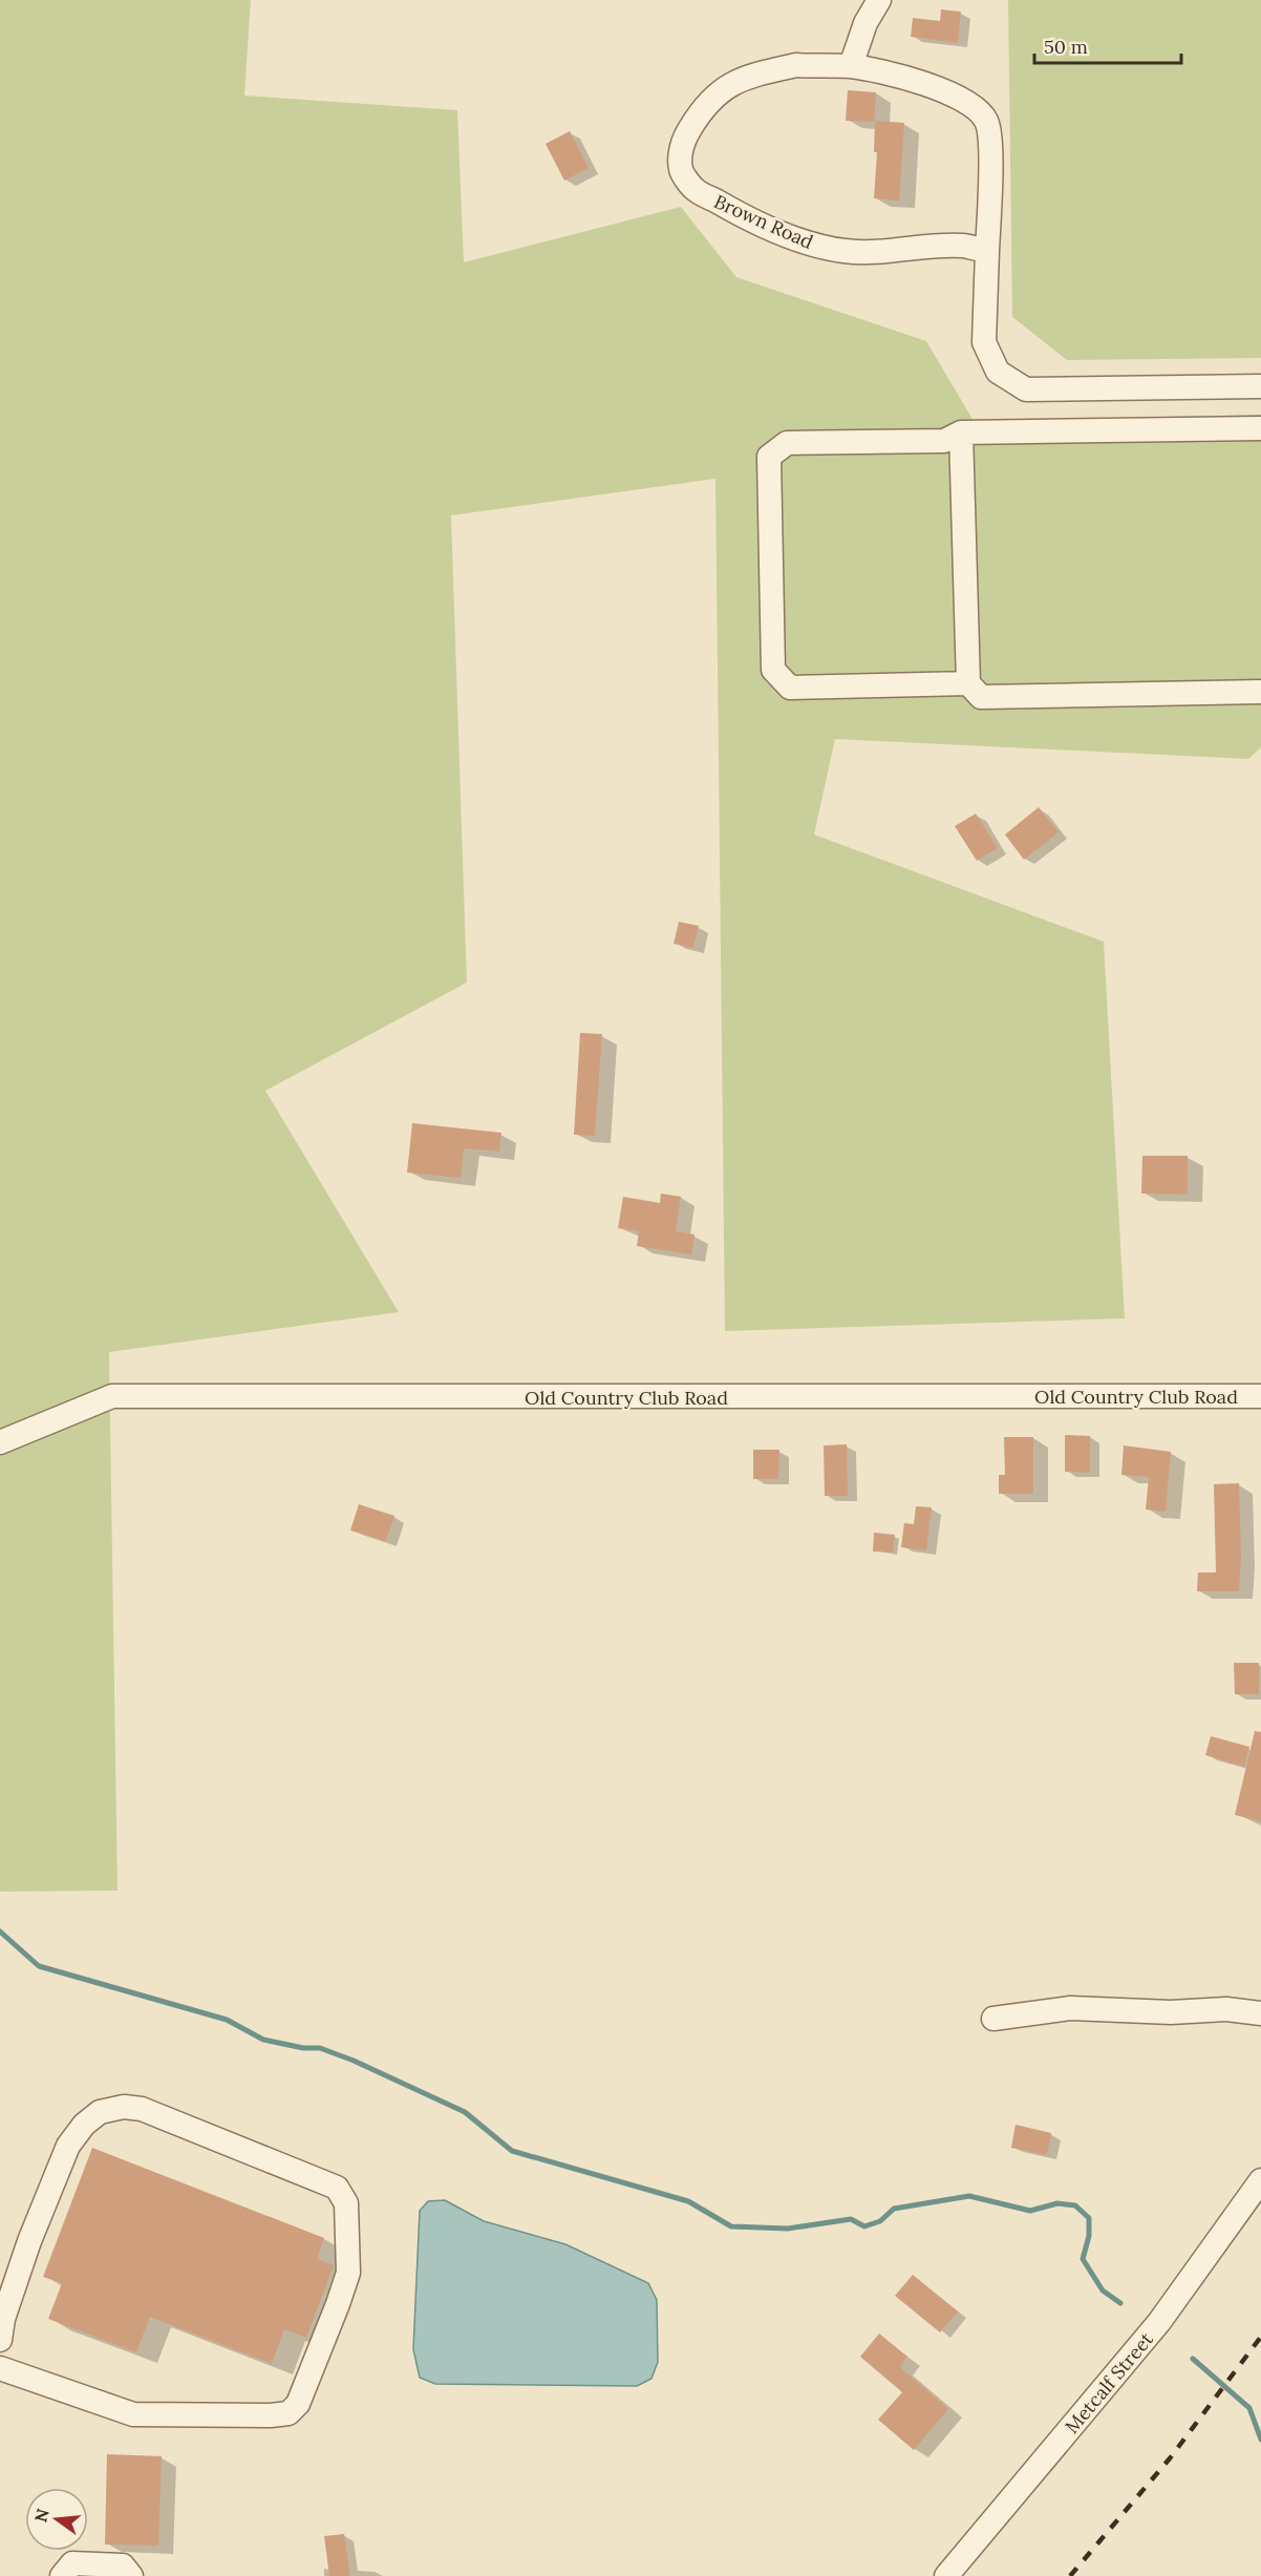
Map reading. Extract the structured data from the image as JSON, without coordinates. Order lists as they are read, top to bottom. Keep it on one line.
{"streets":{"street":["Brown Road","Old Country Club Road","Metcalf Street"]},"scale_bar":"50 m","north":"left"}
